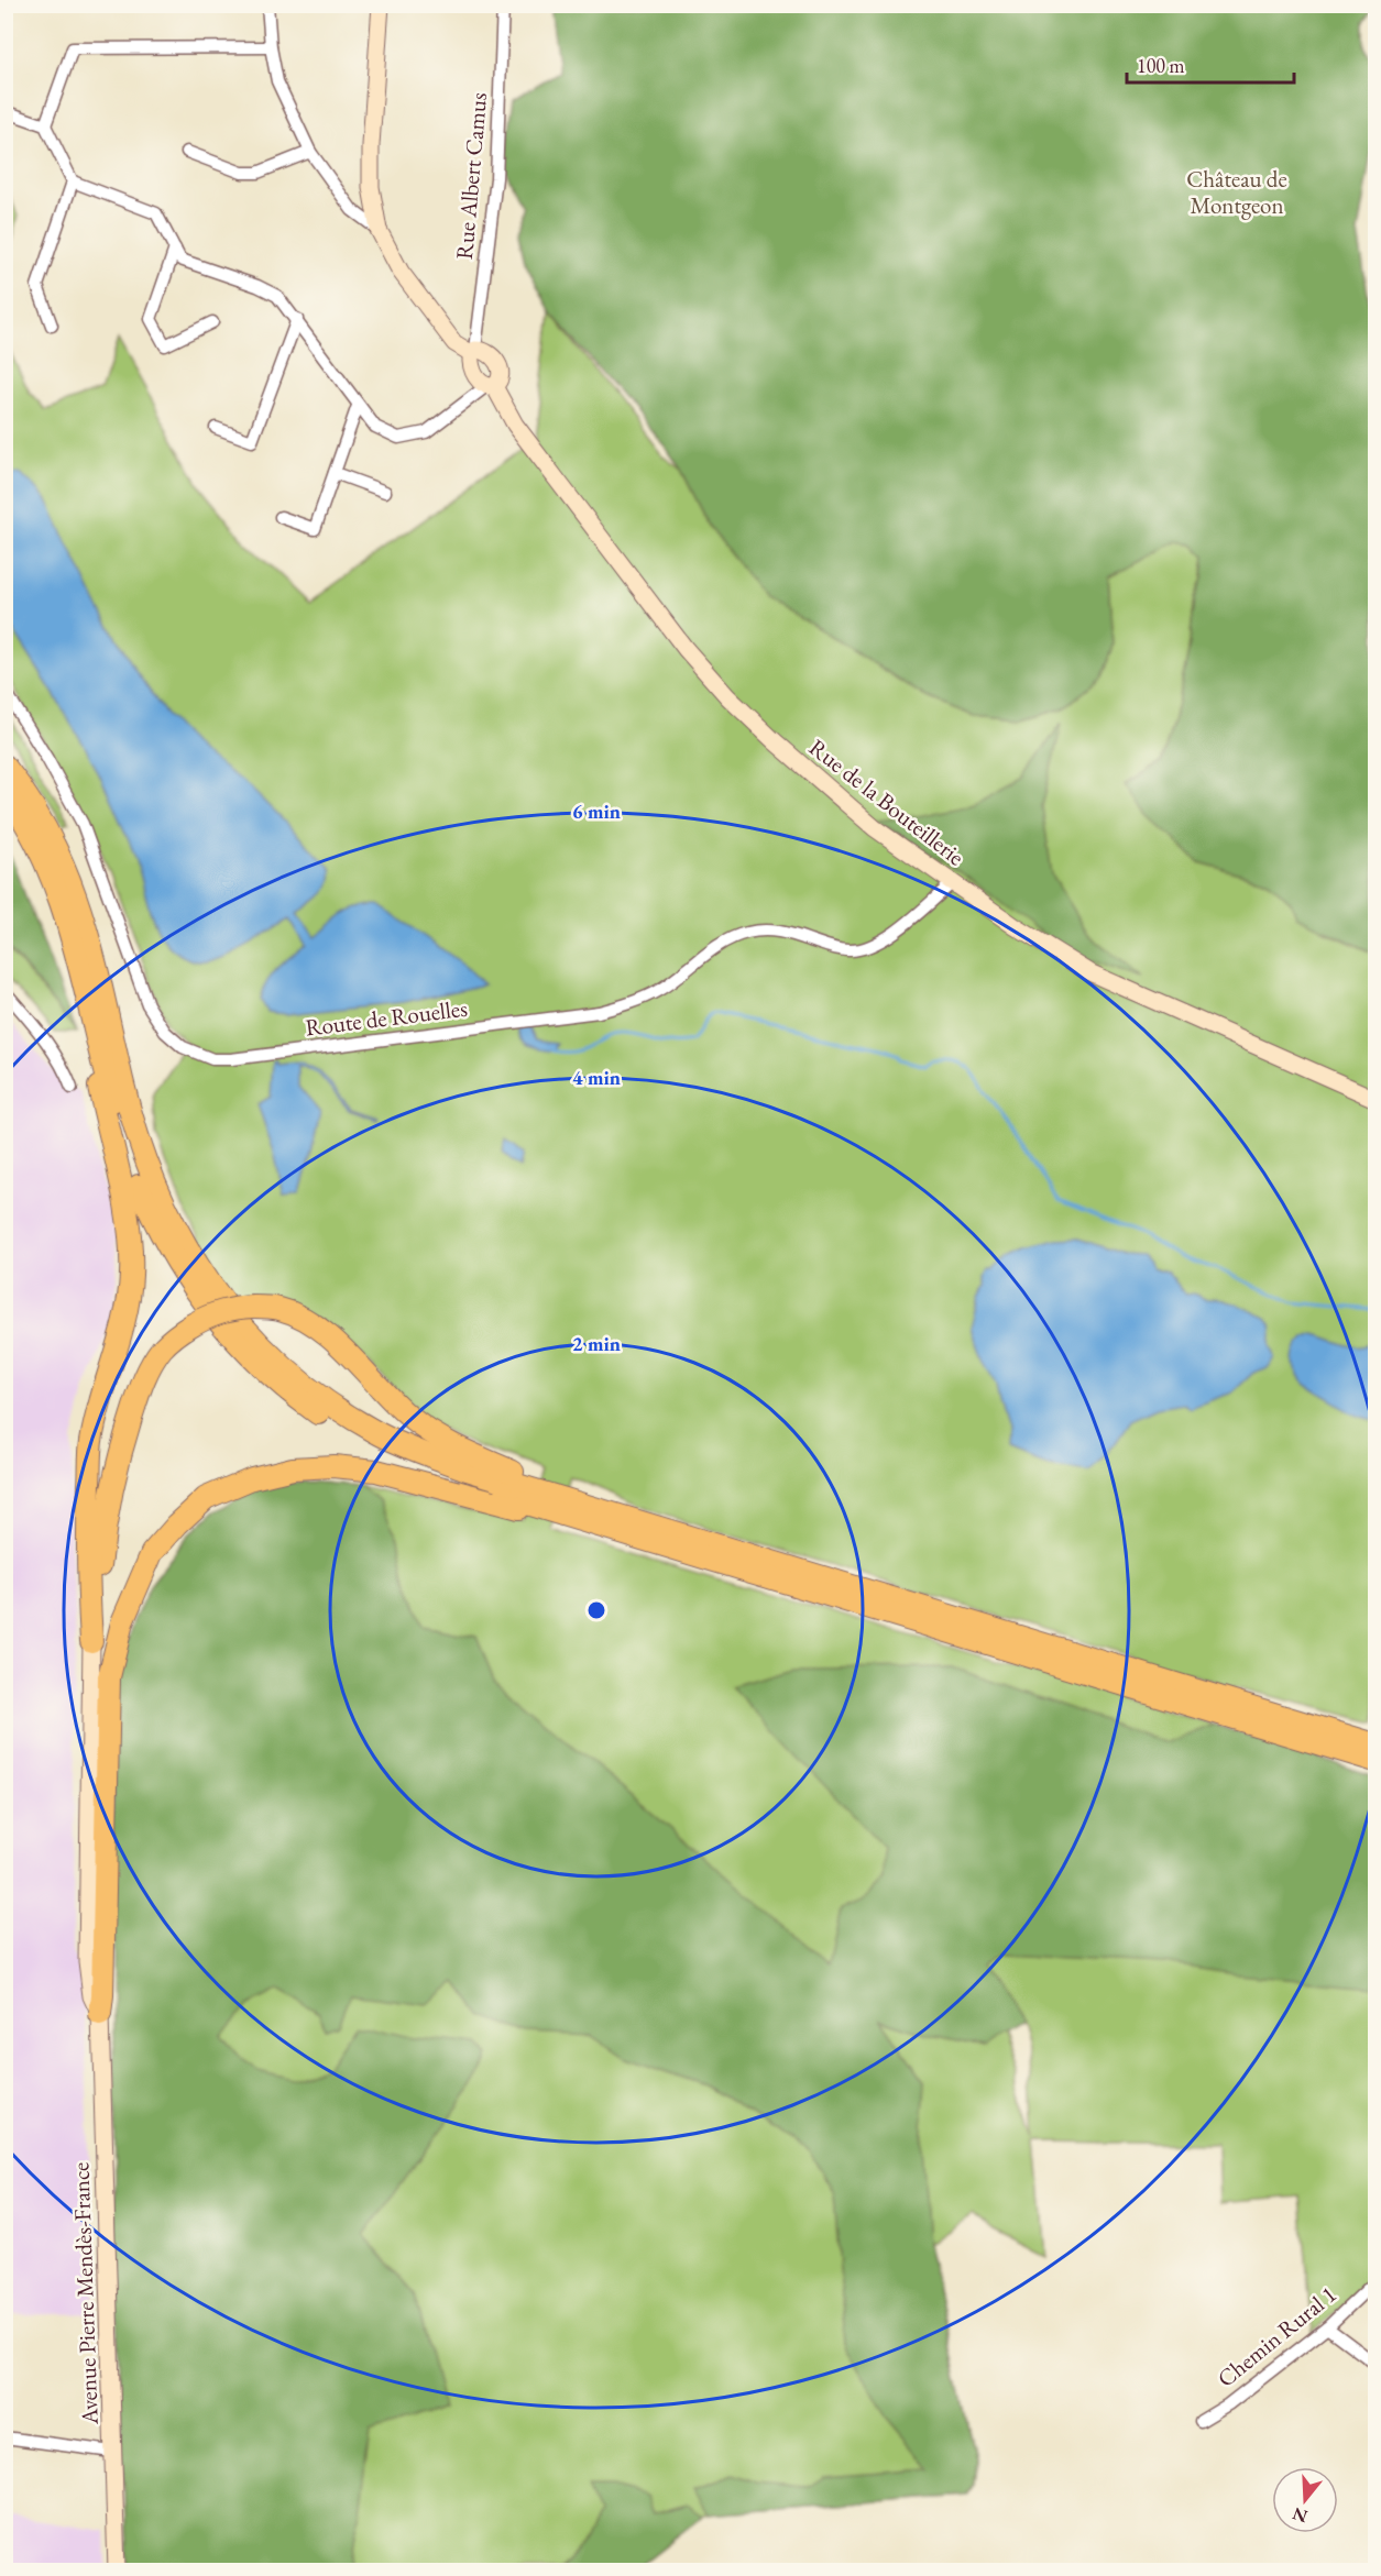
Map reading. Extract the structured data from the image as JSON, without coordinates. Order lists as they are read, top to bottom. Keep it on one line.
{"streets":{"street":["Rue Albert Camus","Rue de la Bouteillerie","Route de Rouelles","Avenue Pierre Mendès-France","Chemin Rural 1"]},"crossings":[["Rue Albert Camus","Rue de la Bouteillerie"],["Rue de la Bouteillerie","Route de Rouelles"]],"parks":["Château de Montgeon"],"scale_bar":"100 m","north":"bottom","rings":["6 min","4 min","2 min"]}
